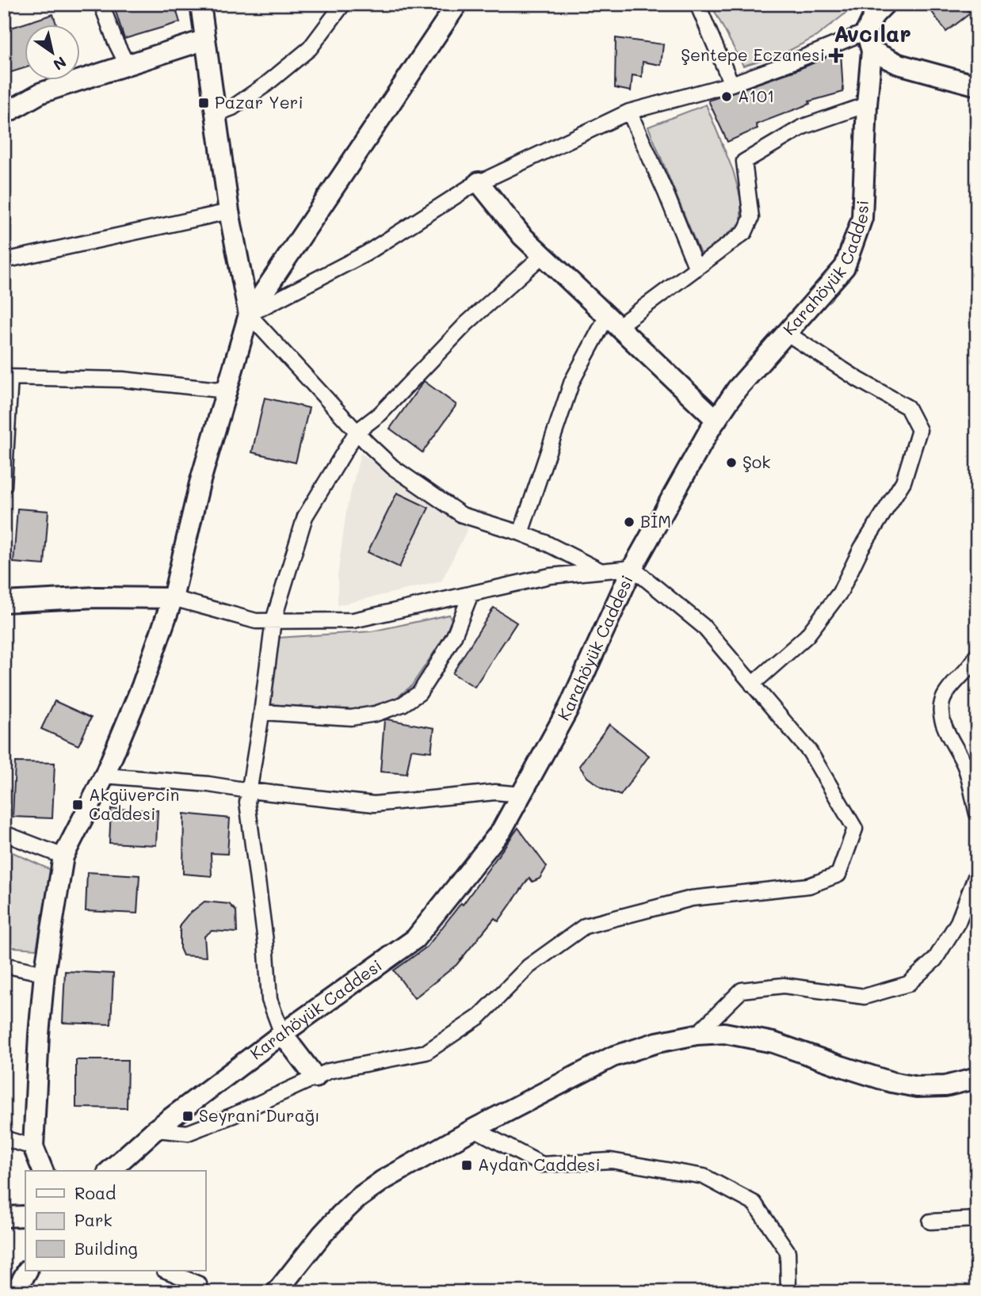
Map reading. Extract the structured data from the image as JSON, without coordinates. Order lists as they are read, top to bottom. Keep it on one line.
{"streets":{"street":["Karahöyük Caddesi"]},"districts":["Avcılar"],"places":{"health":["Şentepe Eczanesi"],"other":["A101","Şok","BİM"],"transit":["Pazar Yeri","Akgüvercin Caddesi","Seyrani Durağı","Aydan Caddesi"]},"legend":["Road","Park","Building"],"north":"bottom right"}
